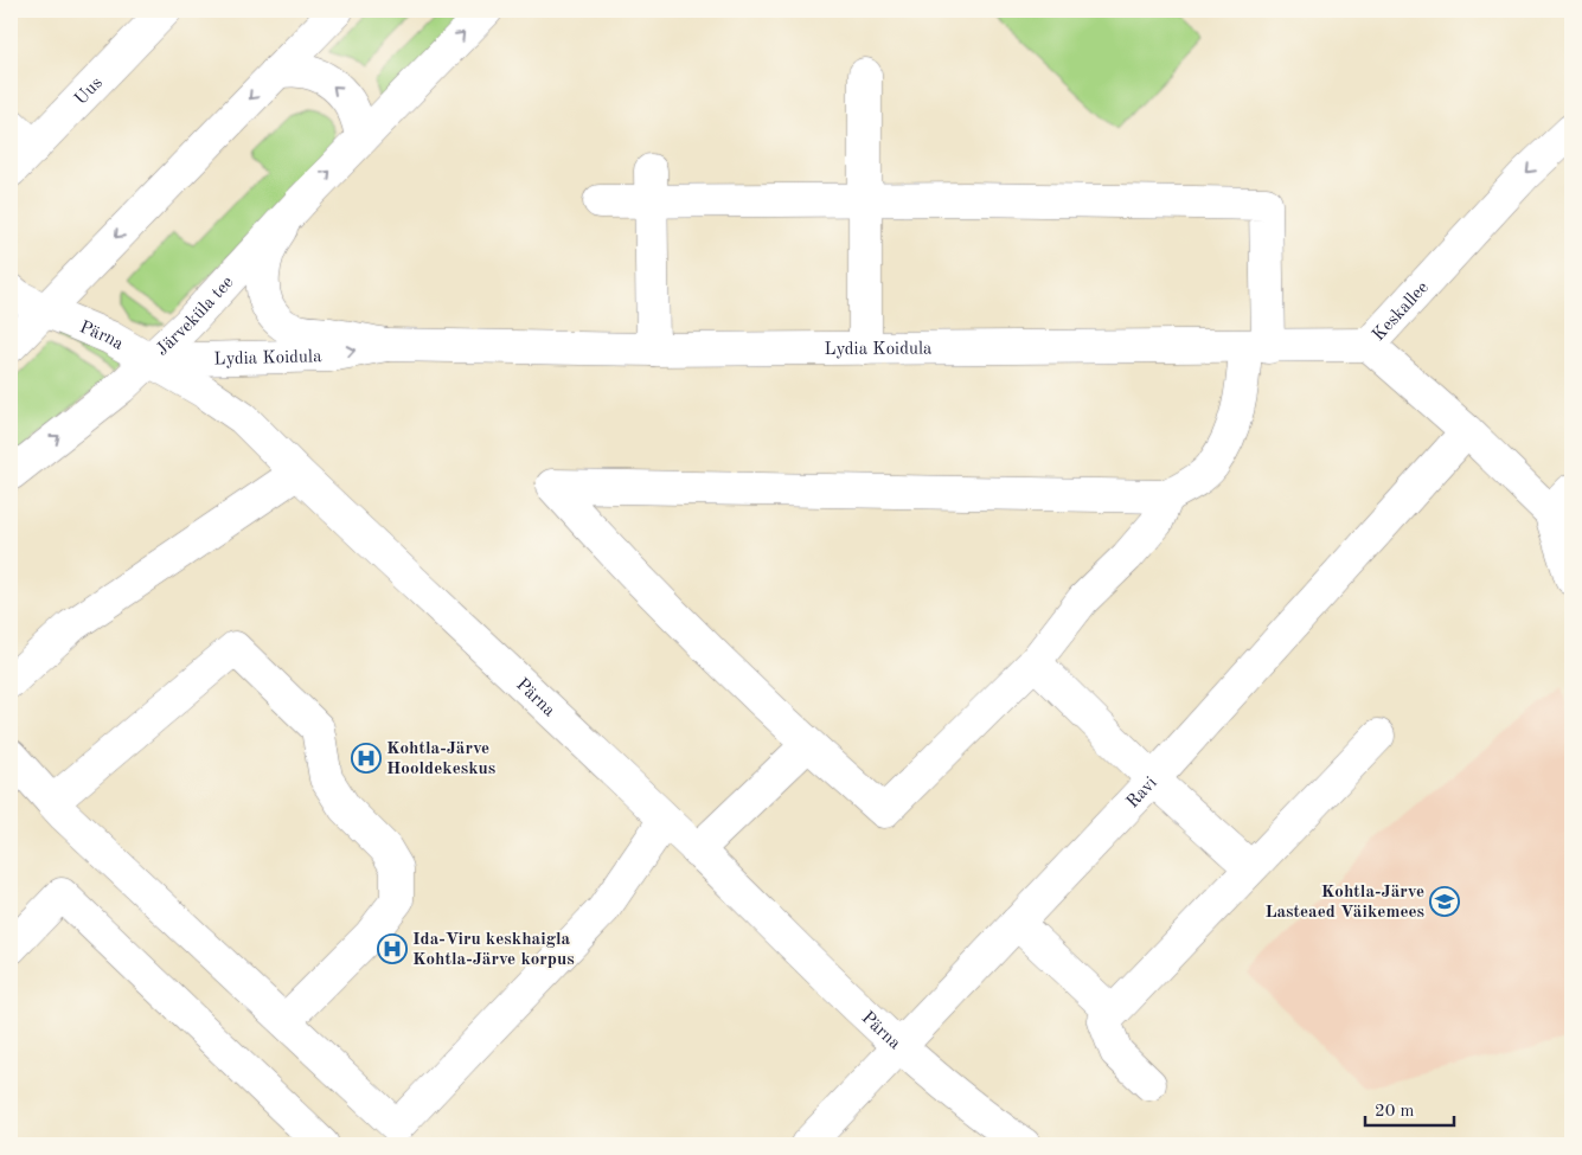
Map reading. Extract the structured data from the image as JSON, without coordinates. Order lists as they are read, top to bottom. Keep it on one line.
{"streets":{"street":["Uus","Keskallee","Järveküla tee","Pärna","Lydia Koidula","Ravi"]},"crossings":[["Keskallee","Lydia Koidula"],["Keskallee","Ravi"],["Järveküla tee","Pärna"],["Järveküla tee","Lydia Koidula"],["Pärna","Lydia Koidula"],["Pärna","Ravi"]],"one_way":["Keskallee"],"places":{"hospital":["Kohtla-Järve Hooldekeskus","Ida-Viru keskhaigla Kohtla-Järve korpus"],"school or university":["Kohtla-Järve Lasteaed Väikemees"]},"scale_bar":"20 m"}
